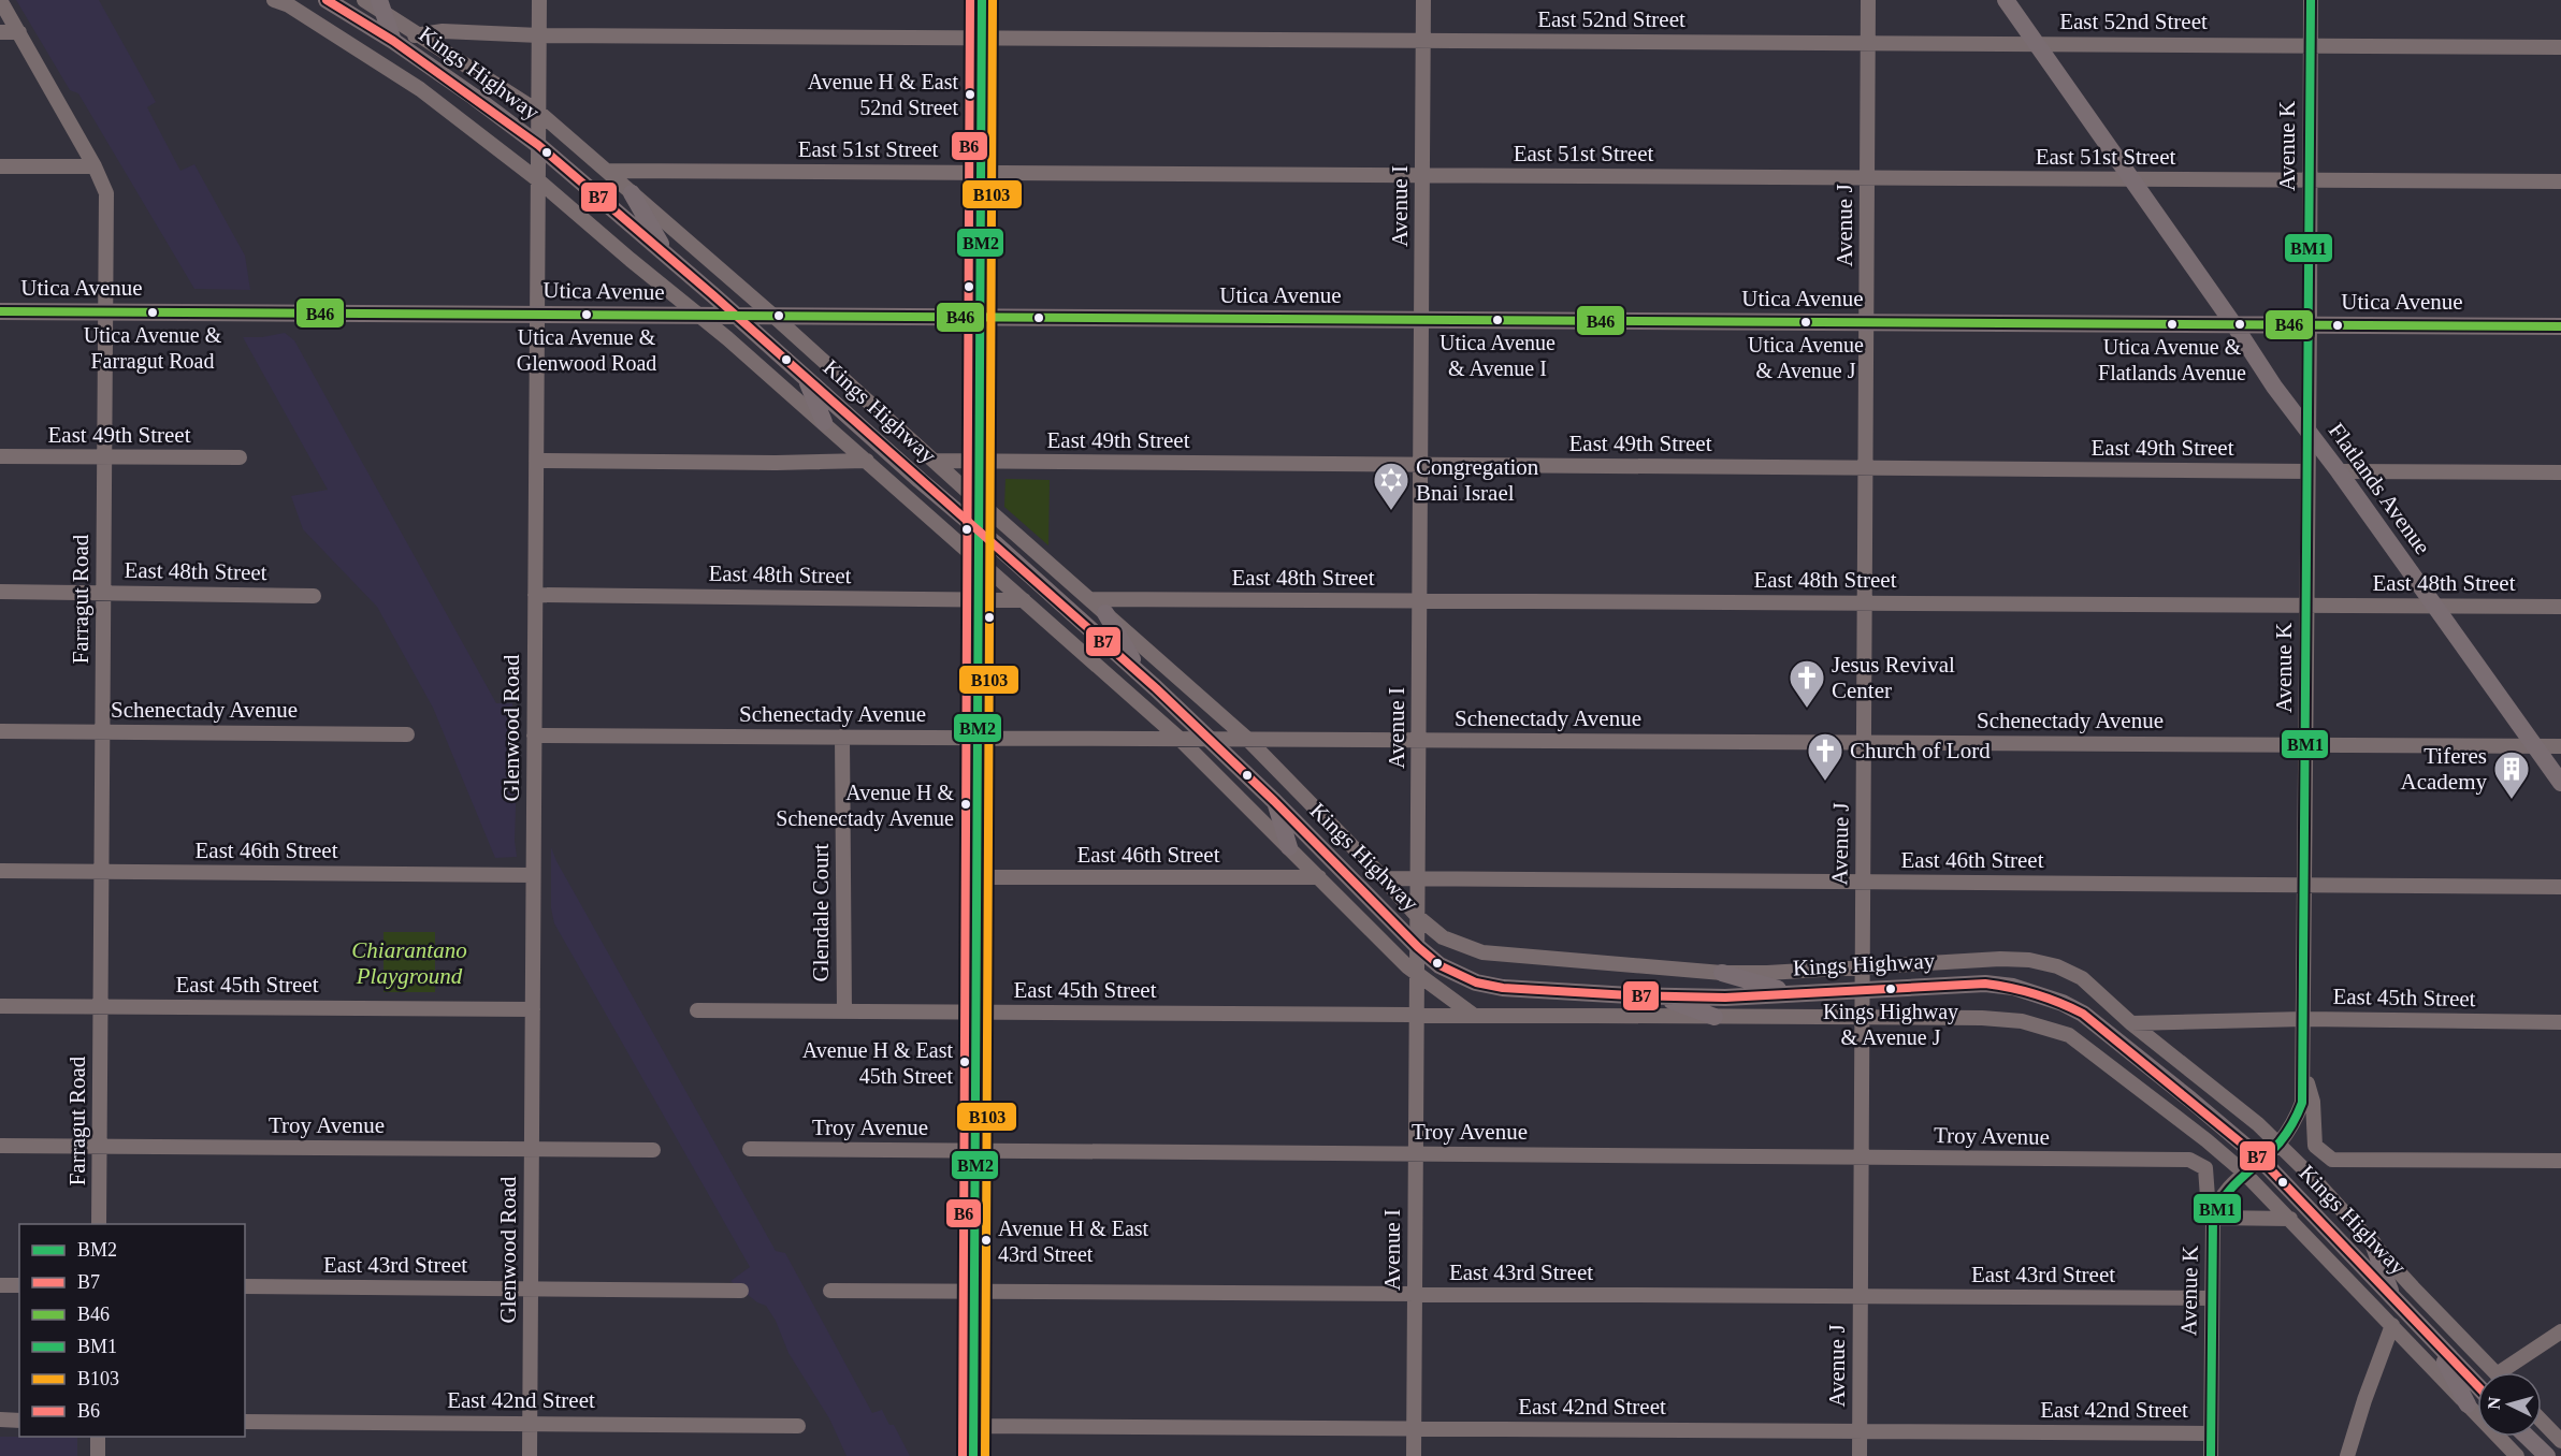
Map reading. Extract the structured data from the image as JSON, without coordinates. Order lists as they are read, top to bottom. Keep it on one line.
{"streets":{"main road":["Kings Highway","Utica Avenue","Flatlands Avenue"],"street":["East 52nd Street","Avenue K","East 51st Street","Avenue I","Avenue J","East 49th Street","East 48th Street","Farragut Road","Schenectady Avenue","Glenwood Road","East 46th Street","Glendale Court","East 45th Street","Troy Avenue","East 43rd Street","East 42nd Street"]},"crossings":[["East 52nd Street","Kings Highway"],["East 52nd Street","Avenue K"],["East 52nd Street","Avenue I"],["East 52nd Street","Avenue J"],["East 52nd Street","Flatlands Avenue"],["East 52nd Street","Glenwood Road"],["Kings Highway","Avenue K"],["Kings Highway","East 51st Street"],["Kings Highway","Avenue I"],["Kings Highway","Avenue J"],["Kings Highway","Utica Avenue"],["Kings Highway","East 49th Street"],["Kings Highway","East 48th Street"],["Kings Highway","Schenectady Avenue"],["Kings Highway","Glenwood Road"],["Kings Highway","East 46th Street"],["Kings Highway","East 45th Street"],["Avenue K","East 51st Street"],["Avenue K","Utica Avenue"],["Avenue K","East 49th Street"],["Avenue K","Flatlands Avenue"],["Avenue K","East 48th Street"],["Avenue K","Schenectady Avenue"],["Avenue K","East 46th Street"],["Avenue K","East 45th Street"],["Avenue K","East 43rd Street"],["Avenue K","East 42nd Street"],["East 51st Street","Avenue I"],["East 51st Street","Avenue J"],["East 51st Street","Flatlands Avenue"],["Avenue I","Utica Avenue"],["Avenue I","East 49th Street"],["Avenue I","East 48th Street"],["Avenue I","Schenectady Avenue"],["Avenue I","East 46th Street"],["Avenue I","East 45th Street"],["Avenue I","Troy Avenue"],["Avenue I","East 43rd Street"],["Avenue I","East 42nd Street"],["Avenue J","Utica Avenue"],["Avenue J","East 49th Street"],["Avenue J","East 48th Street"],["Avenue J","Schenectady Avenue"],["Avenue J","East 46th Street"],["Avenue J","Troy Avenue"],["Avenue J","East 43rd Street"],["Avenue J","East 42nd Street"],["Utica Avenue","Flatlands Avenue"],["Utica Avenue","Farragut Road"],["Utica Avenue","Glenwood Road"],["East 49th Street","Farragut Road"],["Flatlands Avenue","East 48th Street"],["Flatlands Avenue","Schenectady Avenue"],["East 48th Street","Farragut Road"],["East 48th Street","Glenwood Road"],["Farragut Road","Schenectady Avenue"],["Farragut Road","East 46th Street"],["Farragut Road","East 45th Street"],["Farragut Road","Troy Avenue"],["Schenectady Avenue","Glenwood Road"],["Schenectady Avenue","Glendale Court"],["Glenwood Road","East 46th Street"],["Glenwood Road","East 45th Street"],["Glenwood Road","Troy Avenue"],["Glenwood Road","East 43rd Street"],["Glenwood Road","East 42nd Street"],["Glendale Court","East 45th Street"]],"parks":["Chiarantano Playground"],"places":{"other":["Avenue H & East 52nd Street","Utica Avenue & Farragut Road","Utica Avenue & Glenwood Road","Utica Avenue & Avenue I","Utica Avenue & Avenue J","Utica Avenue & Flatlands Avenue","Avenue H & Schenectady Avenue","Kings Highway & Avenue J","Avenue H & East 45th Street","Avenue H & East 43rd Street"],"synagogue":["Congregation Bnai Israel"],"church":["Jesus Revival Center","Church of Lord"],"building":["Tiferes Academy"]},"lines":["transit line BM2","transit line B7","transit line BM1","transit line B103","transit line B6","transit line B46"],"legend":["BM2","B7","B46","BM1","B103","B6"],"north":"left"}
